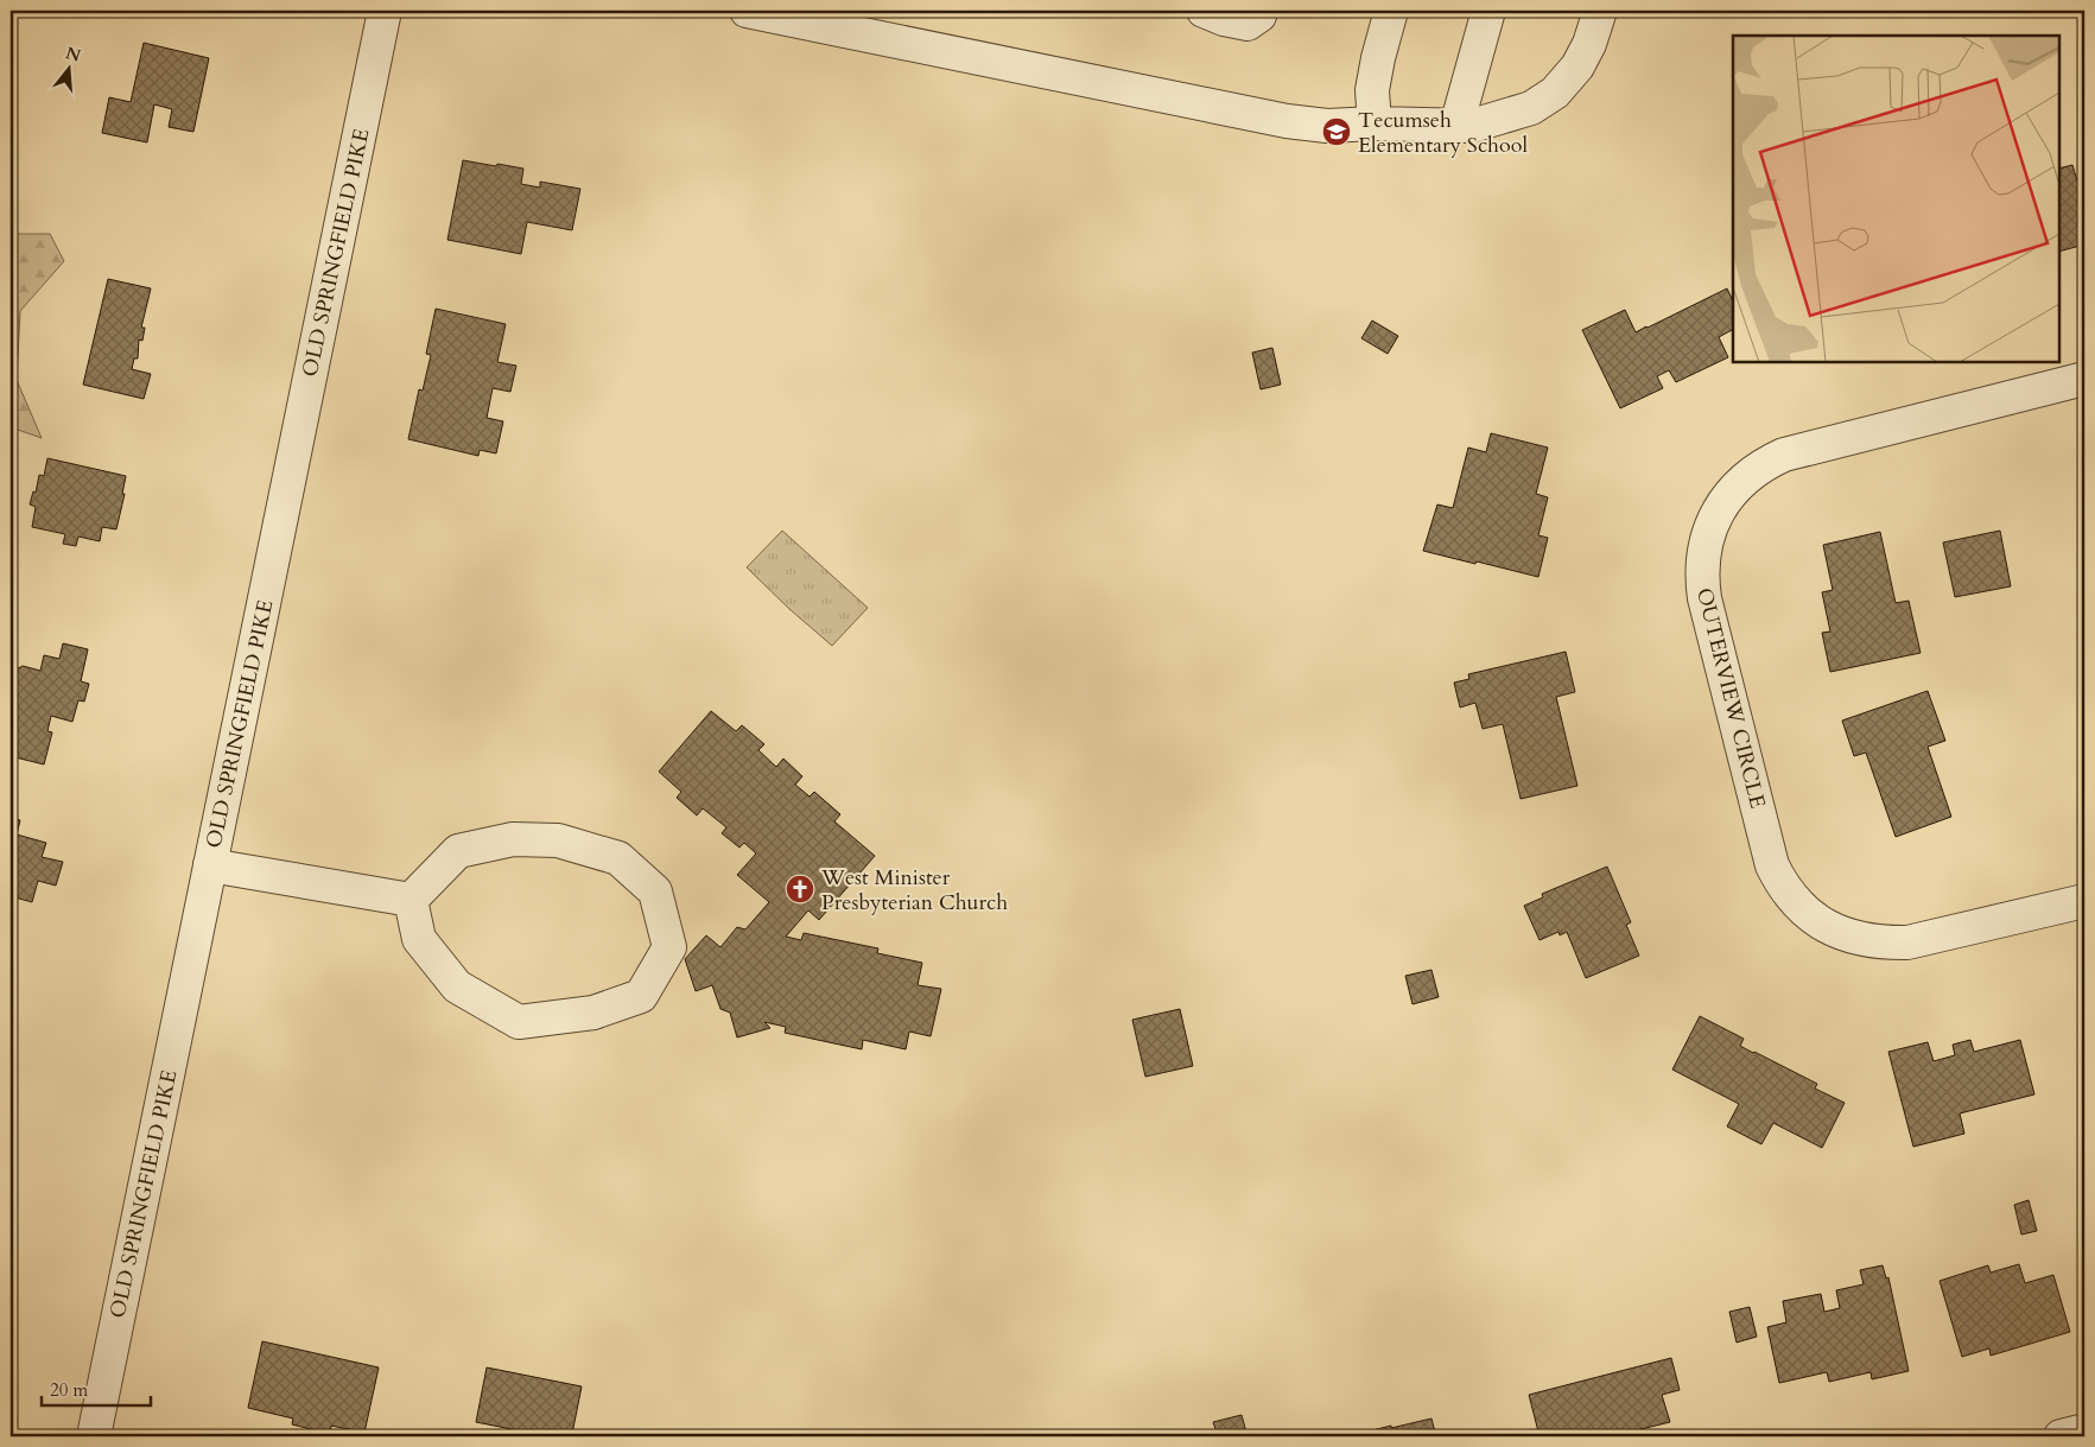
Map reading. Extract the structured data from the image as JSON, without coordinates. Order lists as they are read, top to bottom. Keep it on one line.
{"streets":{"street":["OLD SPRINGFIELD PIKE","OUTERVIEW CIRCLE"]},"places":{"school or university":["Tecumseh Elementary School"],"church":["West Minister Presbyterian Church"]},"scale_bar":"20 m","north":"top"}
